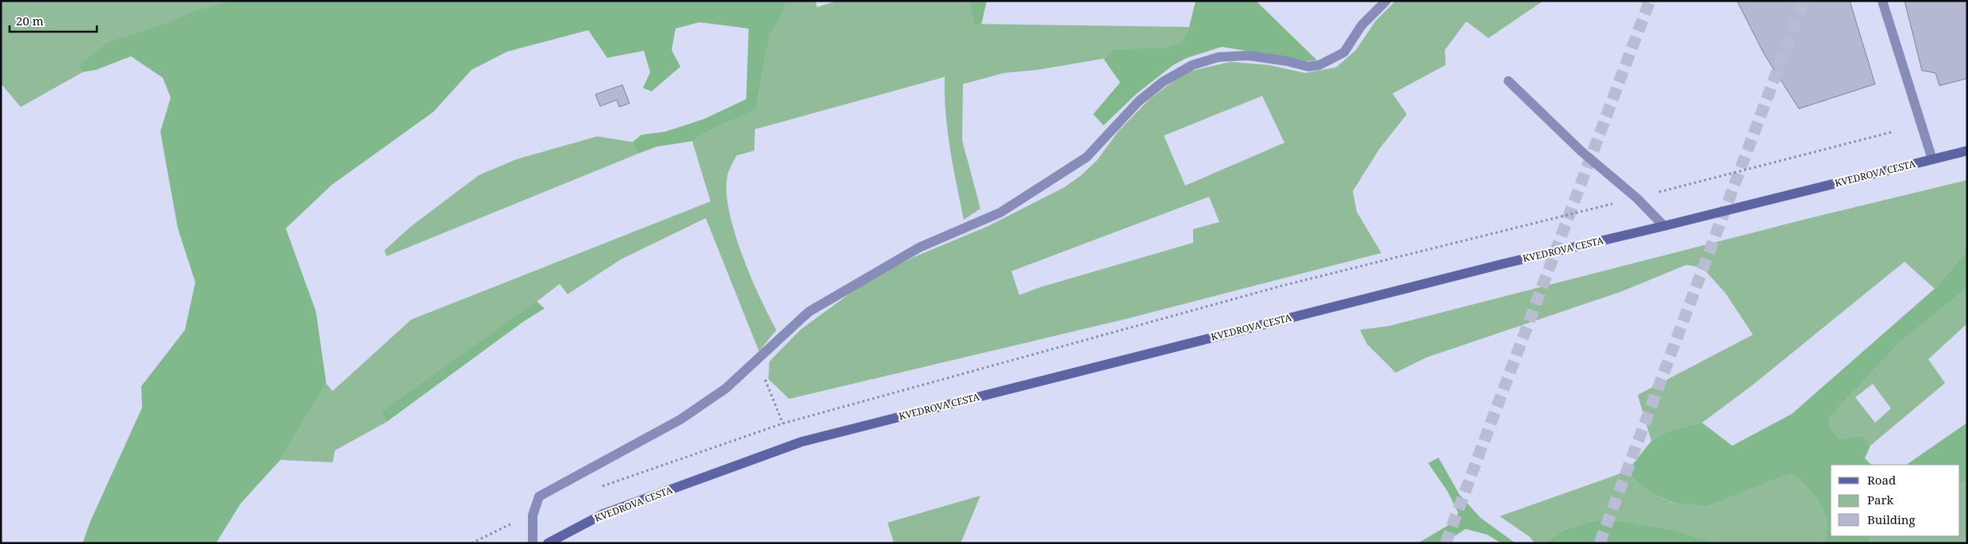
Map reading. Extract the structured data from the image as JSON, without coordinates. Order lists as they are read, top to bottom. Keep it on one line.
{"streets":{"street":["KVEDROVA CESTA"]},"legend":["Road","Park","Building"],"scale_bar":"20 m"}
